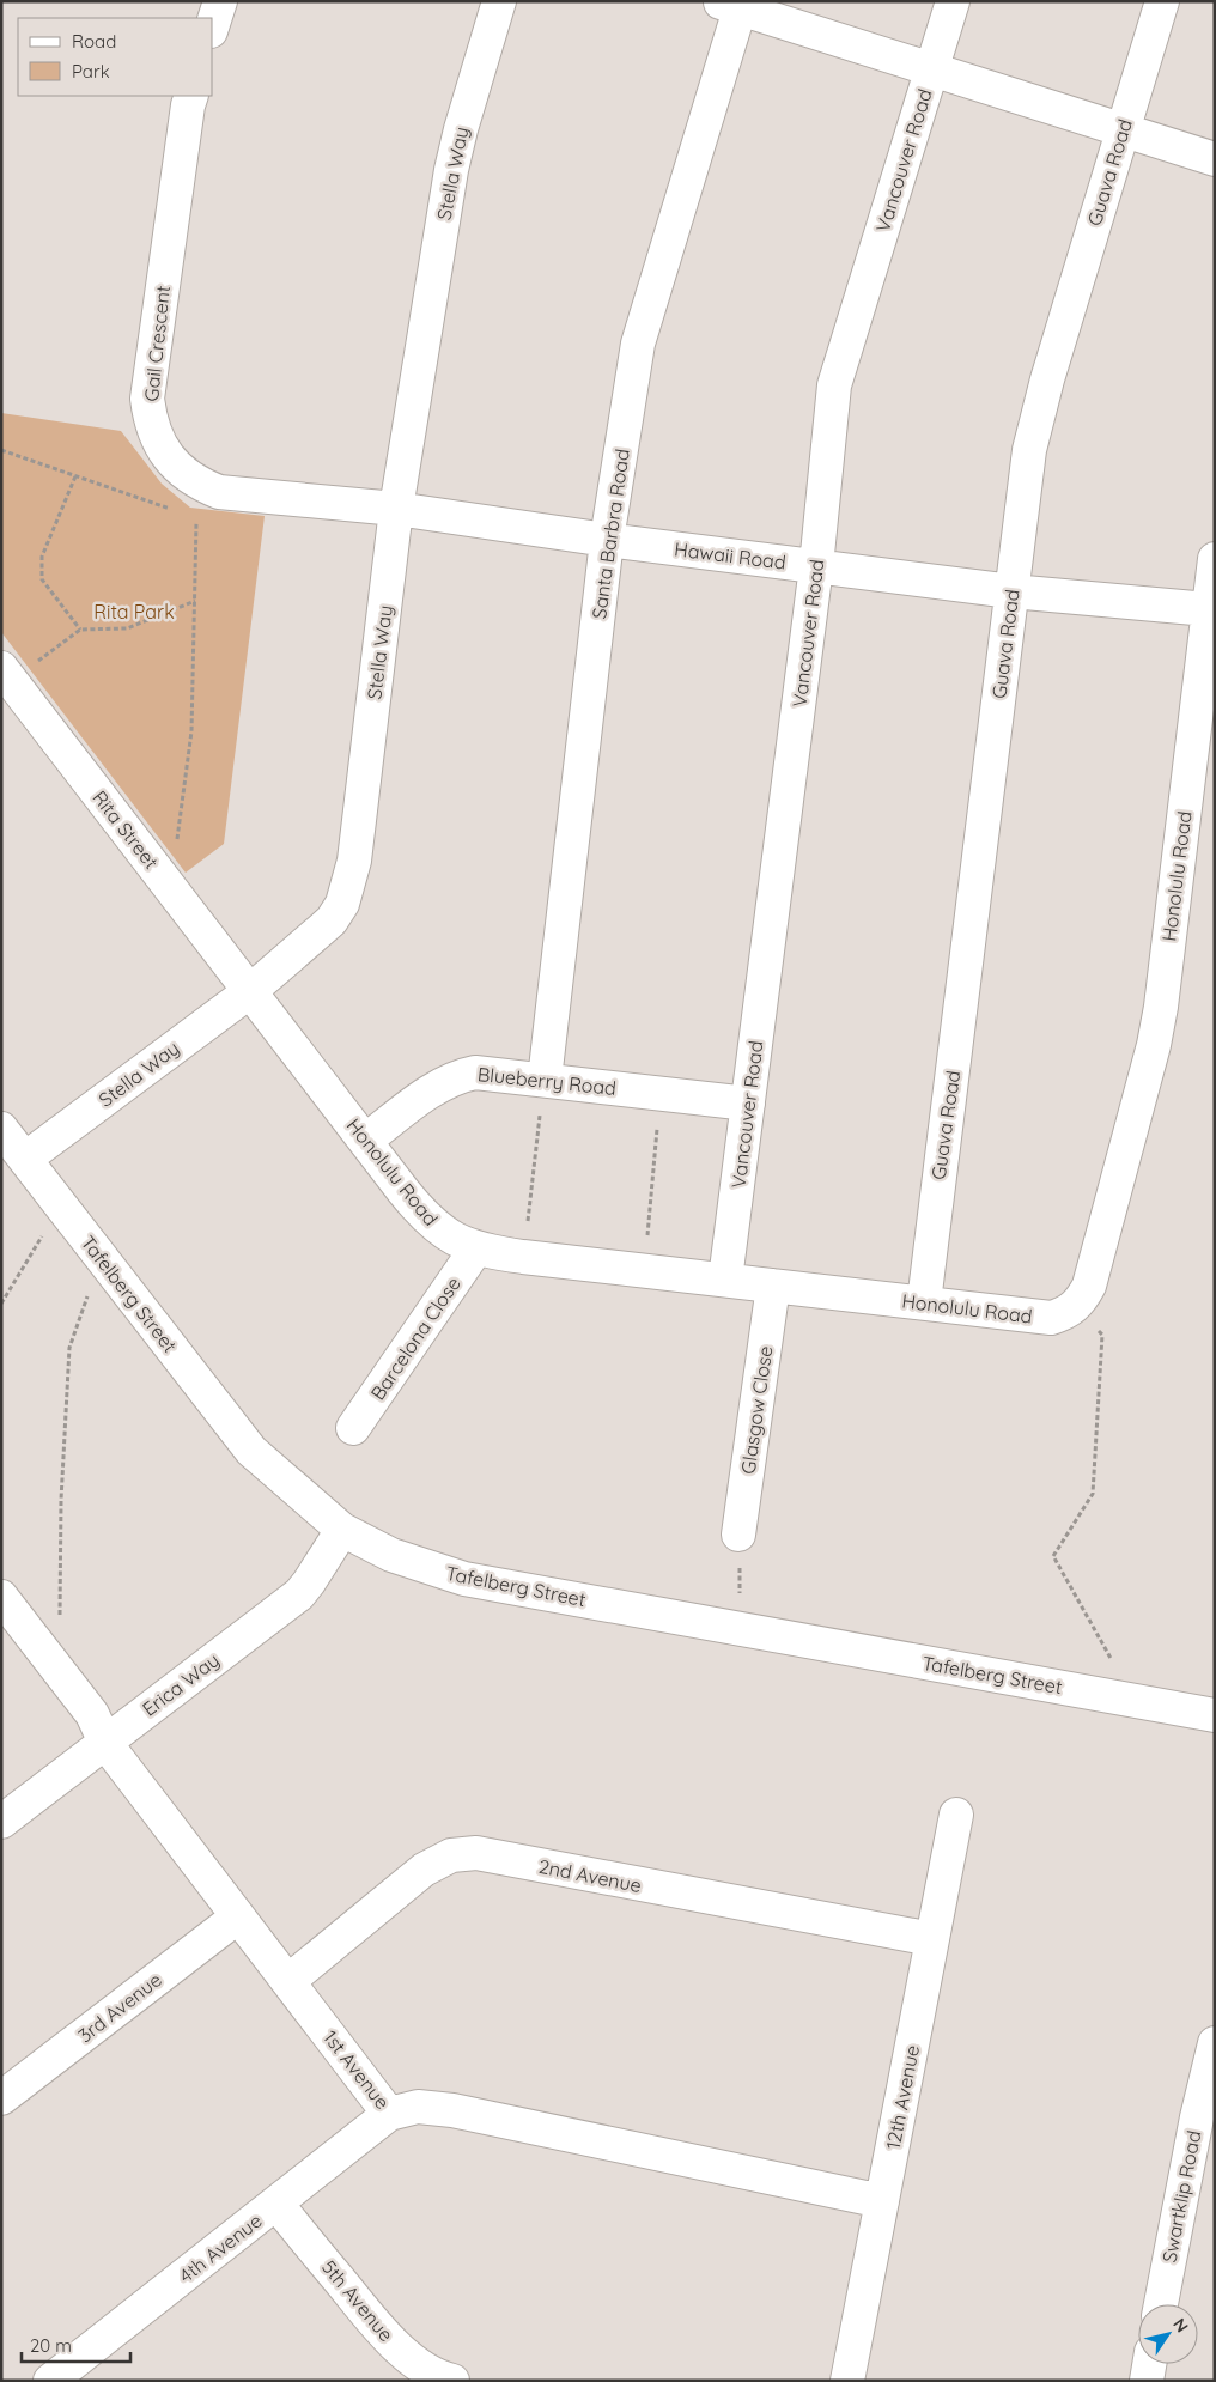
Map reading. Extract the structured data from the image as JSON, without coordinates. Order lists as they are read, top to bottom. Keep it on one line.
{"streets":{"street":["Vancouver Road","Guava Road","Stella Way","Gail Crescent","Santa Barbra Road","Hawaii Road","Rita Street","Honolulu Road","Blueberry Road","Tafelberg Street","Barcelona Close","Glasgow Close","Erica Way","2nd Avenue","3rd Avenue","1st Avenue","12th Avenue","Swartklip Road","4th Avenue","5th Avenue"]},"crossings":[["Vancouver Road","Hawaii Road"],["Vancouver Road","Honolulu Road"],["Vancouver Road","Blueberry Road"],["Guava Road","Hawaii Road"],["Guava Road","Honolulu Road"],["Stella Way","Gail Crescent"],["Stella Way","Hawaii Road"],["Stella Way","Rita Street"],["Stella Way","Honolulu Road"],["Stella Way","Tafelberg Street"],["Gail Crescent","Hawaii Road"],["Santa Barbra Road","Hawaii Road"],["Santa Barbra Road","Blueberry Road"],["Hawaii Road","Honolulu Road"],["Rita Street","Honolulu Road"],["Honolulu Road","Blueberry Road"],["Honolulu Road","Barcelona Close"],["Honolulu Road","Glasgow Close"],["Tafelberg Street","Erica Way"],["Erica Way","1st Avenue"],["2nd Avenue","1st Avenue"],["2nd Avenue","12th Avenue"],["3rd Avenue","1st Avenue"],["1st Avenue","12th Avenue"],["1st Avenue","4th Avenue"],["4th Avenue","5th Avenue"]],"parks":["Rita Park"],"legend":["Road","Park"],"scale_bar":"20 m","north":"top right"}
